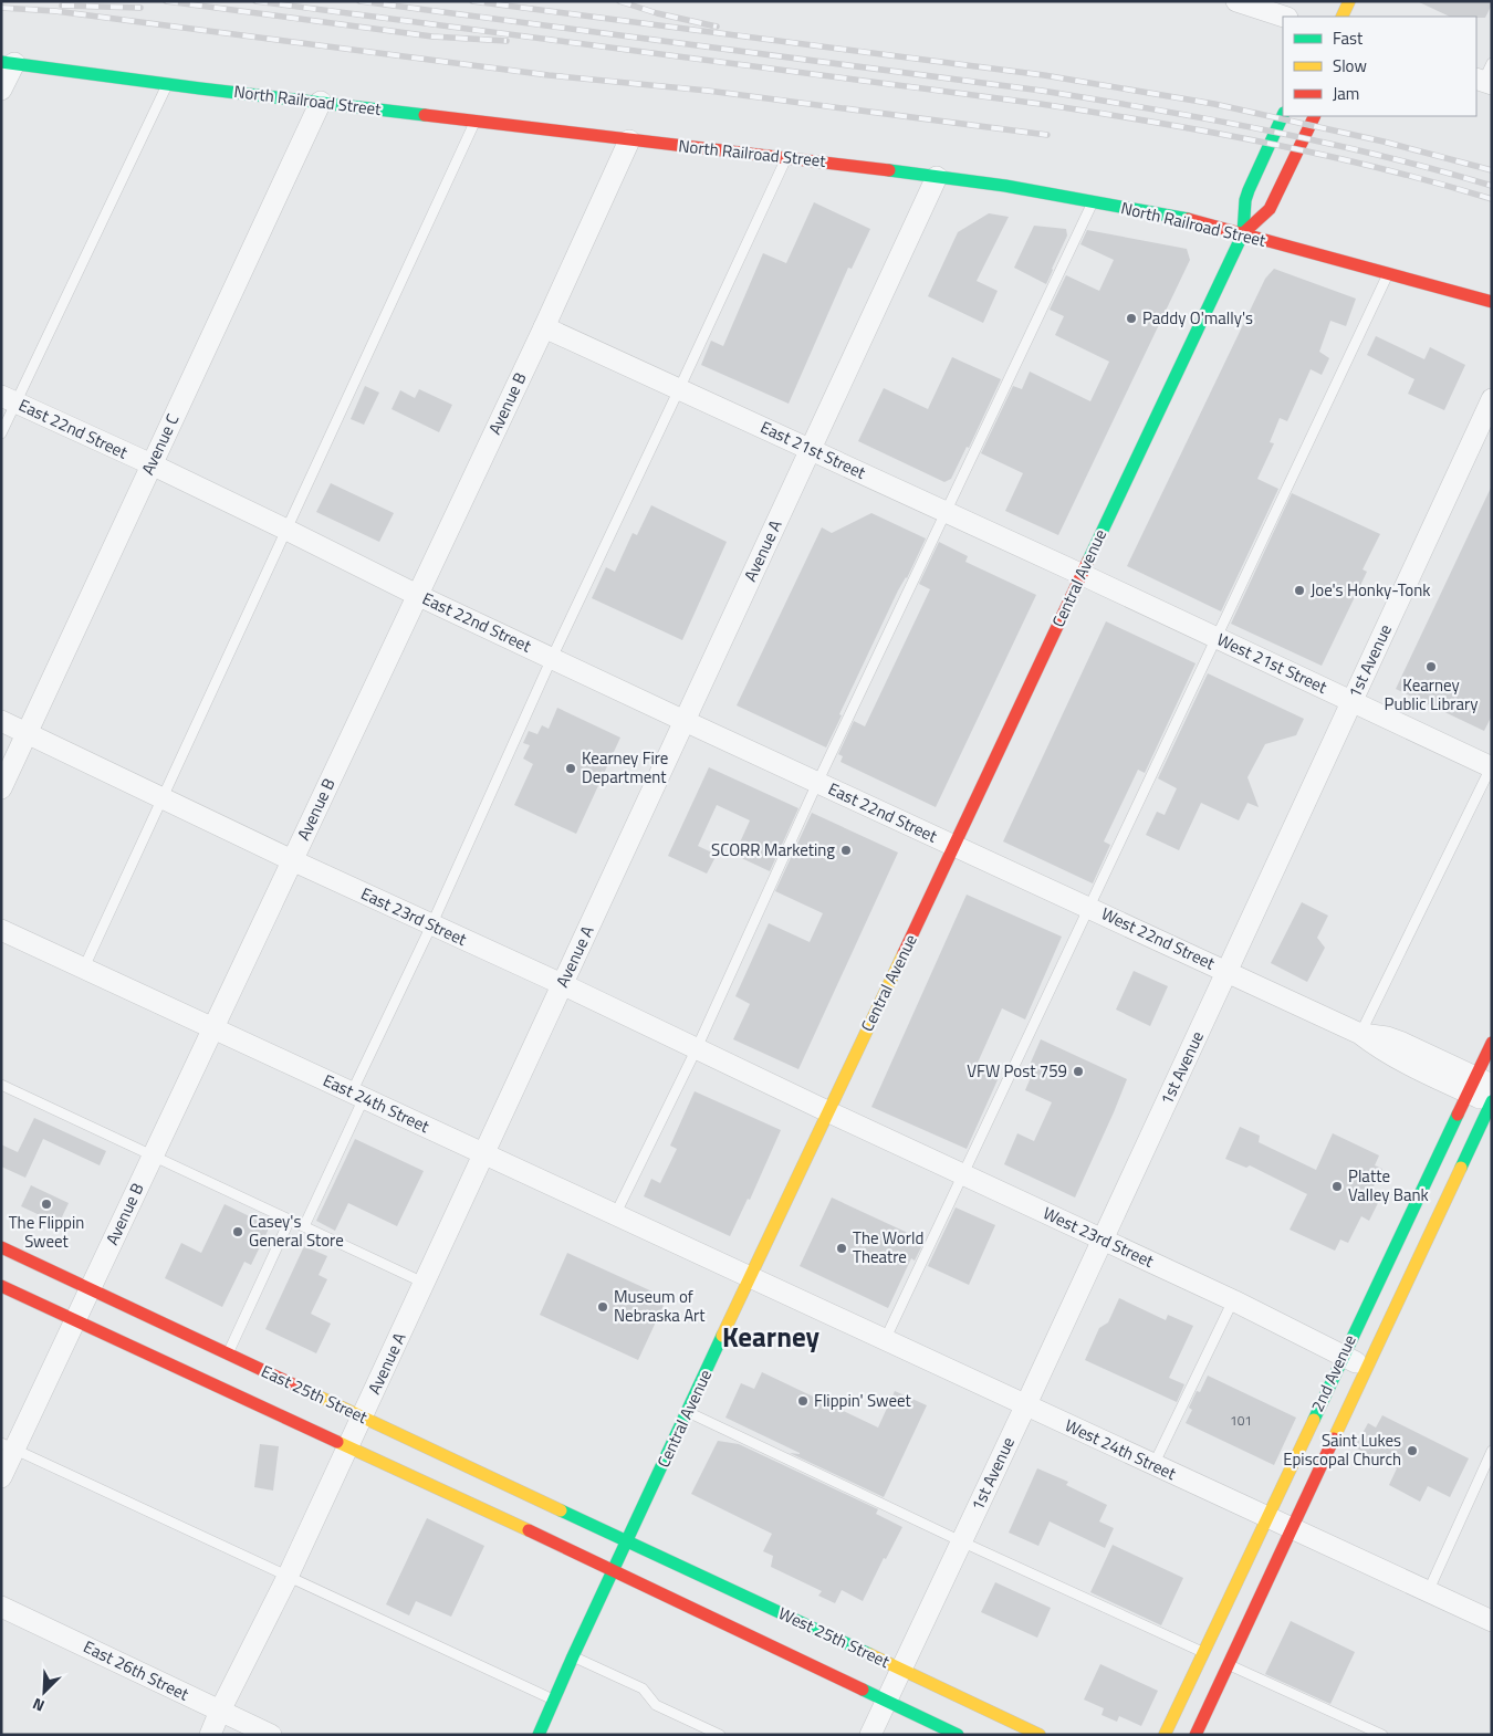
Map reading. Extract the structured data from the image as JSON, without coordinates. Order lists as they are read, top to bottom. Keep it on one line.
{"streets":{"main road":["North Railroad Street","Central Avenue","2nd Avenue","East 25th Street","West 25th Street"],"street":["Avenue B","East 22nd Street","Avenue C","East 21st Street","Avenue A","1st Avenue","West 21st Street","East 23rd Street","West 22nd Street","East 24th Street","West 23rd Street","West 24th Street","East 26th Street"]},"crossings":[["North Railroad Street","Avenue B"],["North Railroad Street","Avenue C"],["North Railroad Street","Avenue A"],["North Railroad Street","Central Avenue"],["Avenue B","East 22nd Street"],["Avenue B","East 21st Street"],["Avenue B","East 23rd Street"],["Avenue B","East 24th Street"],["Avenue B","East 25th Street"],["East 22nd Street","Avenue C"],["East 22nd Street","Avenue A"],["East 22nd Street","Central Avenue"],["East 22nd Street","West 22nd Street"],["Avenue C","East 23rd Street"],["East 21st Street","Avenue A"],["East 21st Street","Central Avenue"],["East 21st Street","West 21st Street"],["Avenue A","East 23rd Street"],["Avenue A","East 24th Street"],["Avenue A","East 25th Street"],["Avenue A","East 26th Street"],["Central Avenue","West 21st Street"],["Central Avenue","East 23rd Street"],["Central Avenue","West 22nd Street"],["Central Avenue","East 24th Street"],["Central Avenue","West 23rd Street"],["Central Avenue","East 25th Street"],["Central Avenue","West 24th Street"],["Central Avenue","West 25th Street"],["1st Avenue","West 21st Street"],["1st Avenue","West 22nd Street"],["1st Avenue","West 23rd Street"],["1st Avenue","West 24th Street"],["1st Avenue","West 25th Street"],["East 23rd Street","West 23rd Street"],["West 22nd Street","2nd Avenue"],["East 24th Street","West 24th Street"],["West 23rd Street","2nd Avenue"],["2nd Avenue","West 24th Street"],["East 25th Street","West 25th Street"]],"districts":["Kearney"],"places":["Paddy O'mally's","Joe's Honky-Tonk","Kearney Public Library","Kearney Fire Department","SCORR Marketing","VFW Post 759","Platte Valley Bank","The Flippin Sweet","Casey's General Store","The World Theatre","Museum of Nebraska Art","Flippin' Sweet","Saint Lukes Episcopal Church"],"house_numbers":["101"],"legend":["Fast","Slow","Jam"],"north":"bottom left"}
